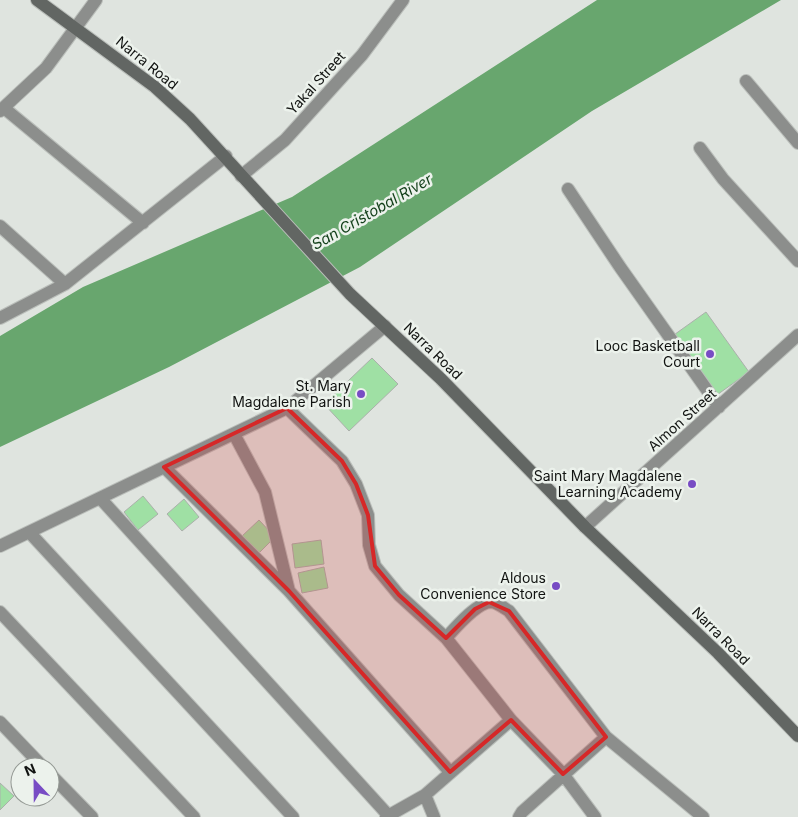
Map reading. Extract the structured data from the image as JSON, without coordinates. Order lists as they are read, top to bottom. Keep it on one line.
{"streets":{"main road":["Narra Road"],"street":["Yakal Street","Almon Street"]},"crossings":[["Narra Road","Yakal Street"],["Narra Road","Almon Street"]],"water":["San Cristobal River"],"places":["Looc Basketball Court","St. Mary Magdalene Parish","Saint Mary Magdalene Learning Academy","Aldous Convenience Store"],"north":"top"}
